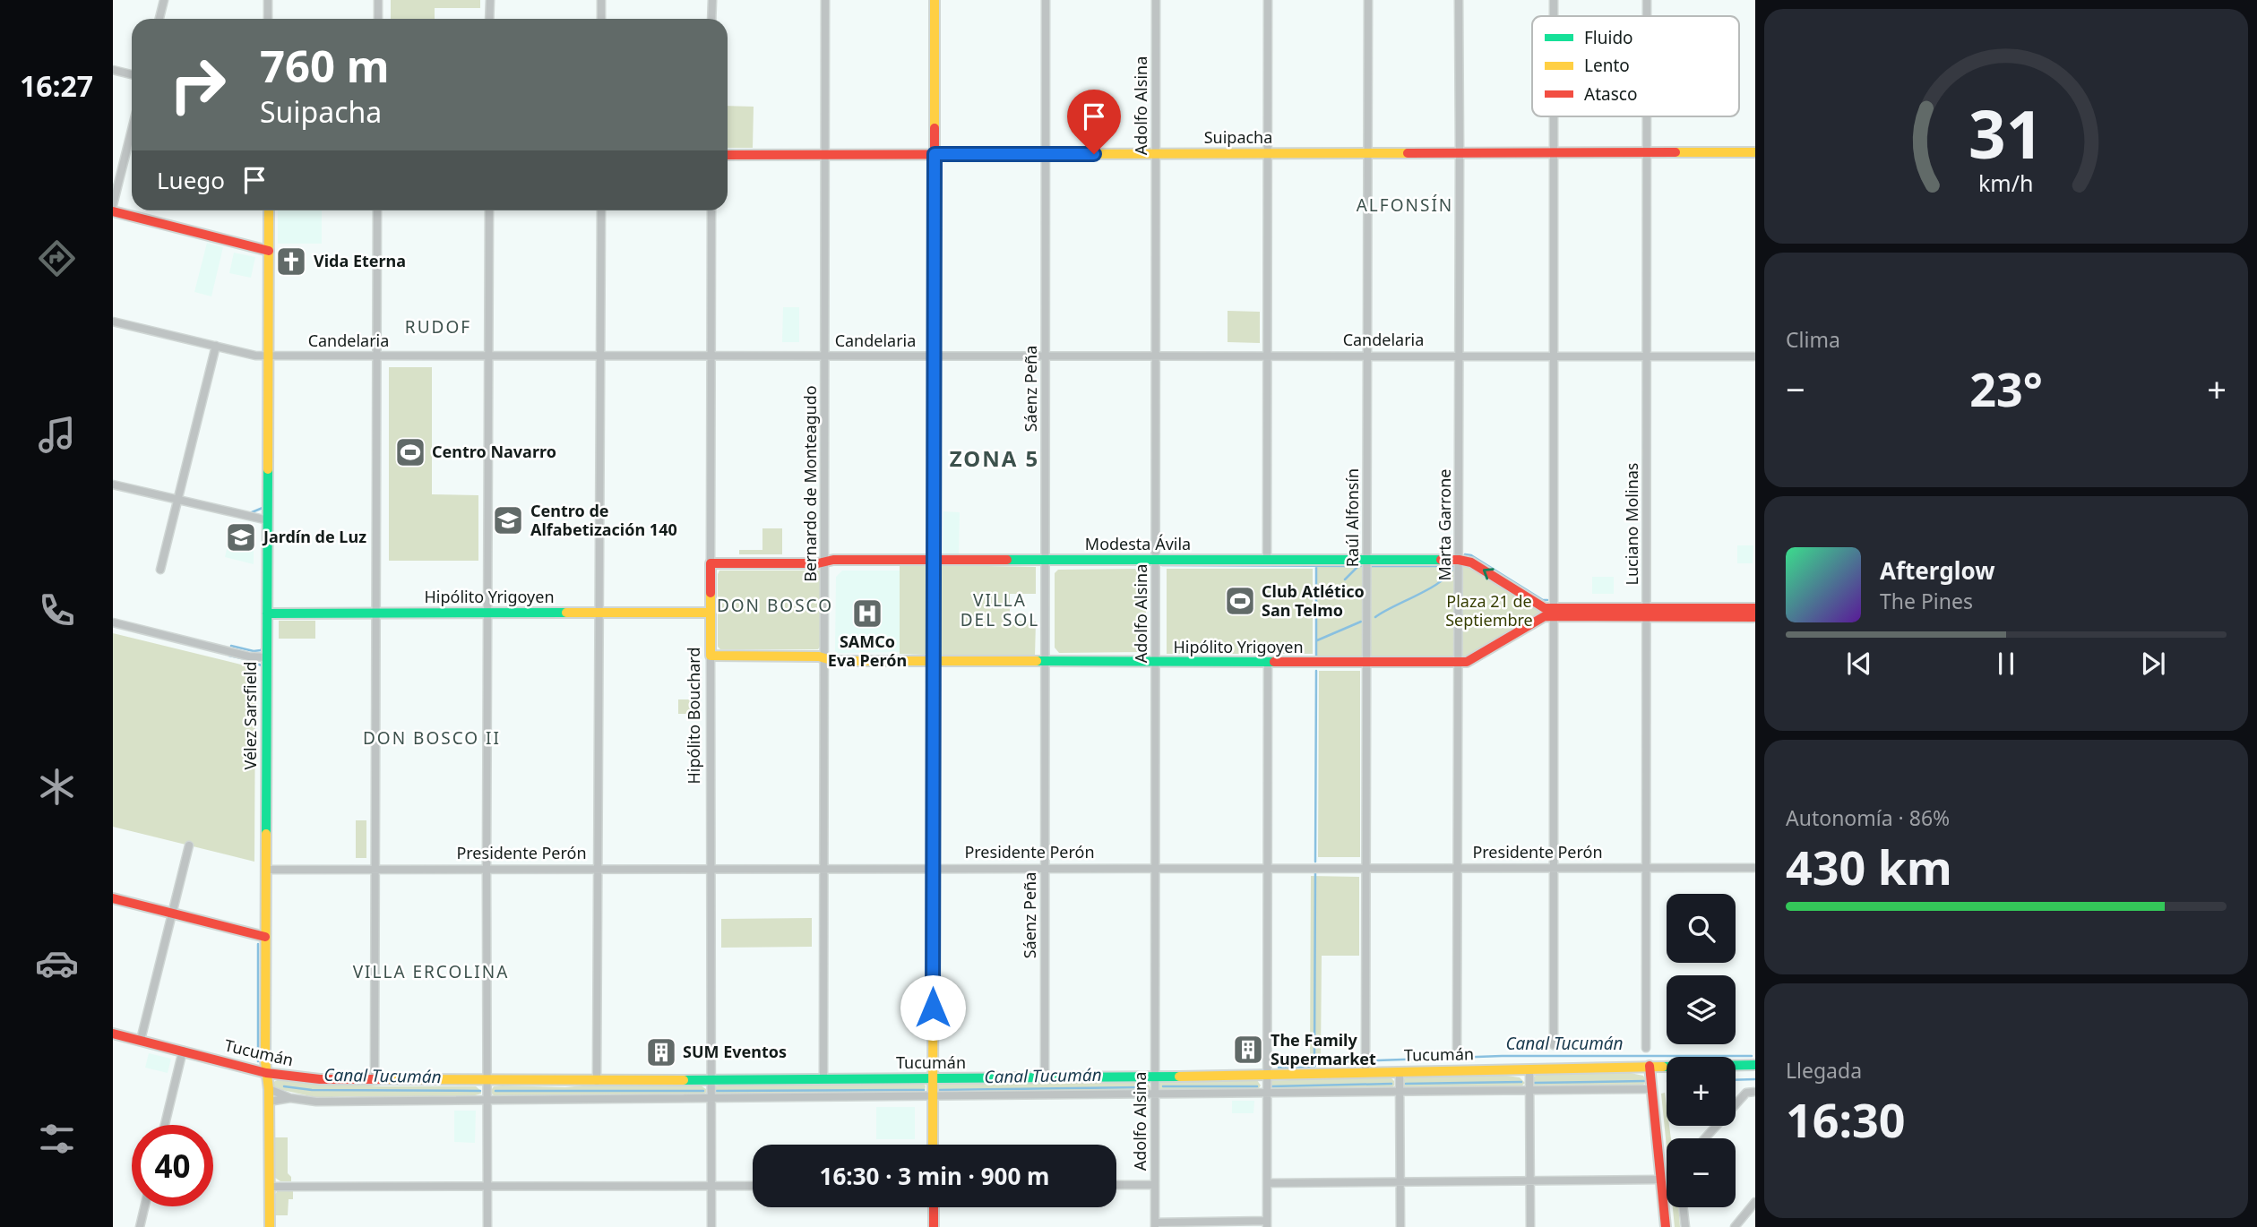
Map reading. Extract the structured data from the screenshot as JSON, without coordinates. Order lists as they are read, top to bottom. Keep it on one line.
{"streets":{"street":["Adolfo Alsina","Suipacha","Candelaria","Sáenz Peña","Bernardo de Monteagudo","Raúl Alfonsín","Luciano Molinas","Marta Garrone","Modesta Ávila","Hipólito Yrigoyen","Vélez Sarsfield","Hipólito Bouchard","Presidente Perón","Tucumán"]},"crossings":[["Adolfo Alsina","Suipacha"],["Adolfo Alsina","Candelaria"],["Adolfo Alsina","Modesta Ávila"],["Adolfo Alsina","Hipólito Yrigoyen"],["Adolfo Alsina","Presidente Perón"],["Adolfo Alsina","Tucumán"],["Suipacha","Sáenz Peña"],["Suipacha","Bernardo de Monteagudo"],["Suipacha","Raúl Alfonsín"],["Suipacha","Luciano Molinas"],["Suipacha","Marta Garrone"],["Candelaria","Sáenz Peña"],["Candelaria","Bernardo de Monteagudo"],["Candelaria","Raúl Alfonsín"],["Candelaria","Luciano Molinas"],["Candelaria","Marta Garrone"],["Candelaria","Vélez Sarsfield"],["Candelaria","Hipólito Bouchard"],["Sáenz Peña","Modesta Ávila"],["Sáenz Peña","Hipólito Yrigoyen"],["Sáenz Peña","Presidente Perón"],["Sáenz Peña","Tucumán"],["Bernardo de Monteagudo","Modesta Ávila"],["Bernardo de Monteagudo","Hipólito Yrigoyen"],["Bernardo de Monteagudo","Presidente Perón"],["Bernardo de Monteagudo","Tucumán"],["Raúl Alfonsín","Modesta Ávila"],["Raúl Alfonsín","Hipólito Yrigoyen"],["Raúl Alfonsín","Presidente Perón"],["Raúl Alfonsín","Tucumán"],["Luciano Molinas","Hipólito Yrigoyen"],["Luciano Molinas","Presidente Perón"],["Marta Garrone","Modesta Ávila"],["Marta Garrone","Hipólito Yrigoyen"],["Marta Garrone","Presidente Perón"],["Modesta Ávila","Hipólito Yrigoyen"],["Modesta Ávila","Hipólito Bouchard"],["Hipólito Yrigoyen","Vélez Sarsfield"],["Hipólito Yrigoyen","Hipólito Bouchard"],["Vélez Sarsfield","Presidente Perón"],["Vélez Sarsfield","Tucumán"],["Hipólito Bouchard","Presidente Perón"],["Hipólito Bouchard","Tucumán"]],"districts":["ALFONSÍN","RUDOF","ZONA 5","VILLA DEL SOL","DON BOSCO","DON BOSCO II","VILLA ERCOLINA"],"water":["Canal Tucumán"],"parks":["Plaza 21 de Septiembre"],"places":{"church":["Vida Eterna"],"sports":["Centro Navarro","Club Atlético San Telmo"],"school or university":["Centro de Alfabetización 140","Jardín de Luz"],"hospital":["SAMCo Eva Perón"],"building":["The Family Supermarket","SUM Eventos"]},"legend":["Fluido","Lento","Atasco"],"page":{"tabs":"16:27","turn":["760 m","Suipacha"],"then":"Luego","tile":["Clima",["Autonomía · 86%","430 km"],["Llegada","16:30"]],"heat":["−","23°","+"],"song":["Afterglow","The Pines"],"map_buttons":["+","−"],"limit":"40","trip":"16:30 · 3 min · 900 m","gauge":["31","km/h"]}}
